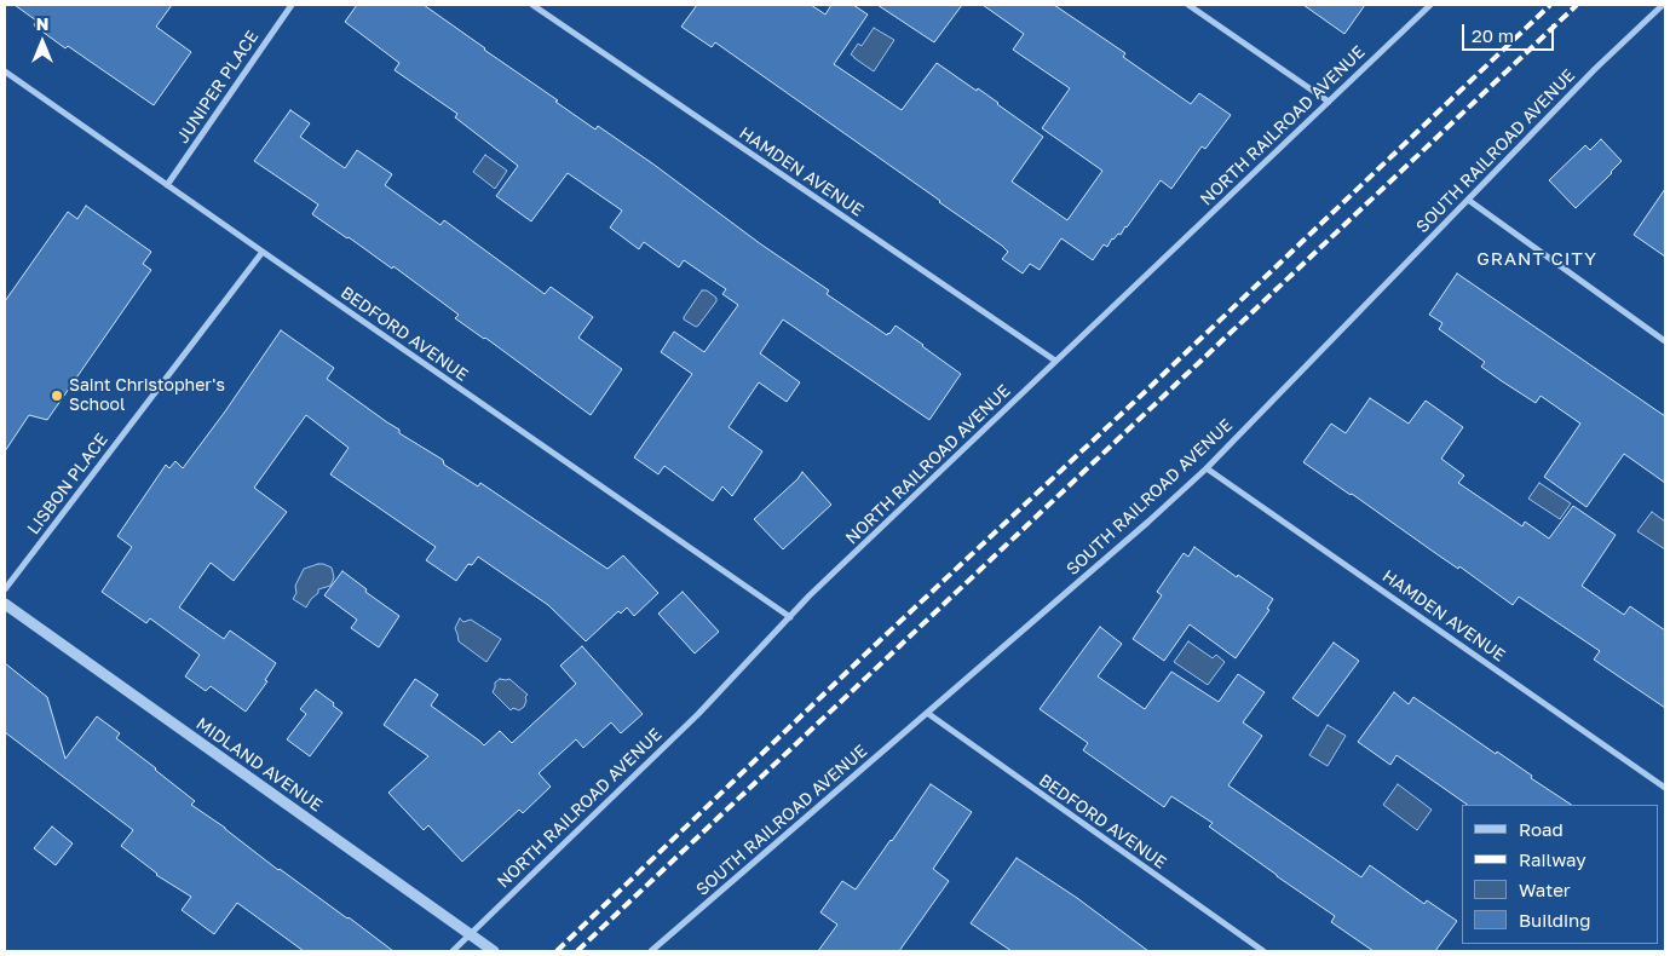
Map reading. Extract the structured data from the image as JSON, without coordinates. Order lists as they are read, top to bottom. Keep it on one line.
{"streets":{"street":["JUNIPER PLACE","NORTH RAILROAD AVENUE","SOUTH RAILROAD AVENUE","HAMDEN AVENUE","BEDFORD AVENUE","LISBON PLACE","MIDLAND AVENUE"]},"crossings":[["JUNIPER PLACE","BEDFORD AVENUE"],["NORTH RAILROAD AVENUE","HAMDEN AVENUE"],["NORTH RAILROAD AVENUE","BEDFORD AVENUE"],["NORTH RAILROAD AVENUE","MIDLAND AVENUE"],["SOUTH RAILROAD AVENUE","HAMDEN AVENUE"],["SOUTH RAILROAD AVENUE","BEDFORD AVENUE"],["BEDFORD AVENUE","LISBON PLACE"]],"districts":["GRANT CITY"],"places":["Saint Christopher's School"],"legend":["Road","Railway","Water","Building"],"scale_bar":"20 m","north":"top"}
